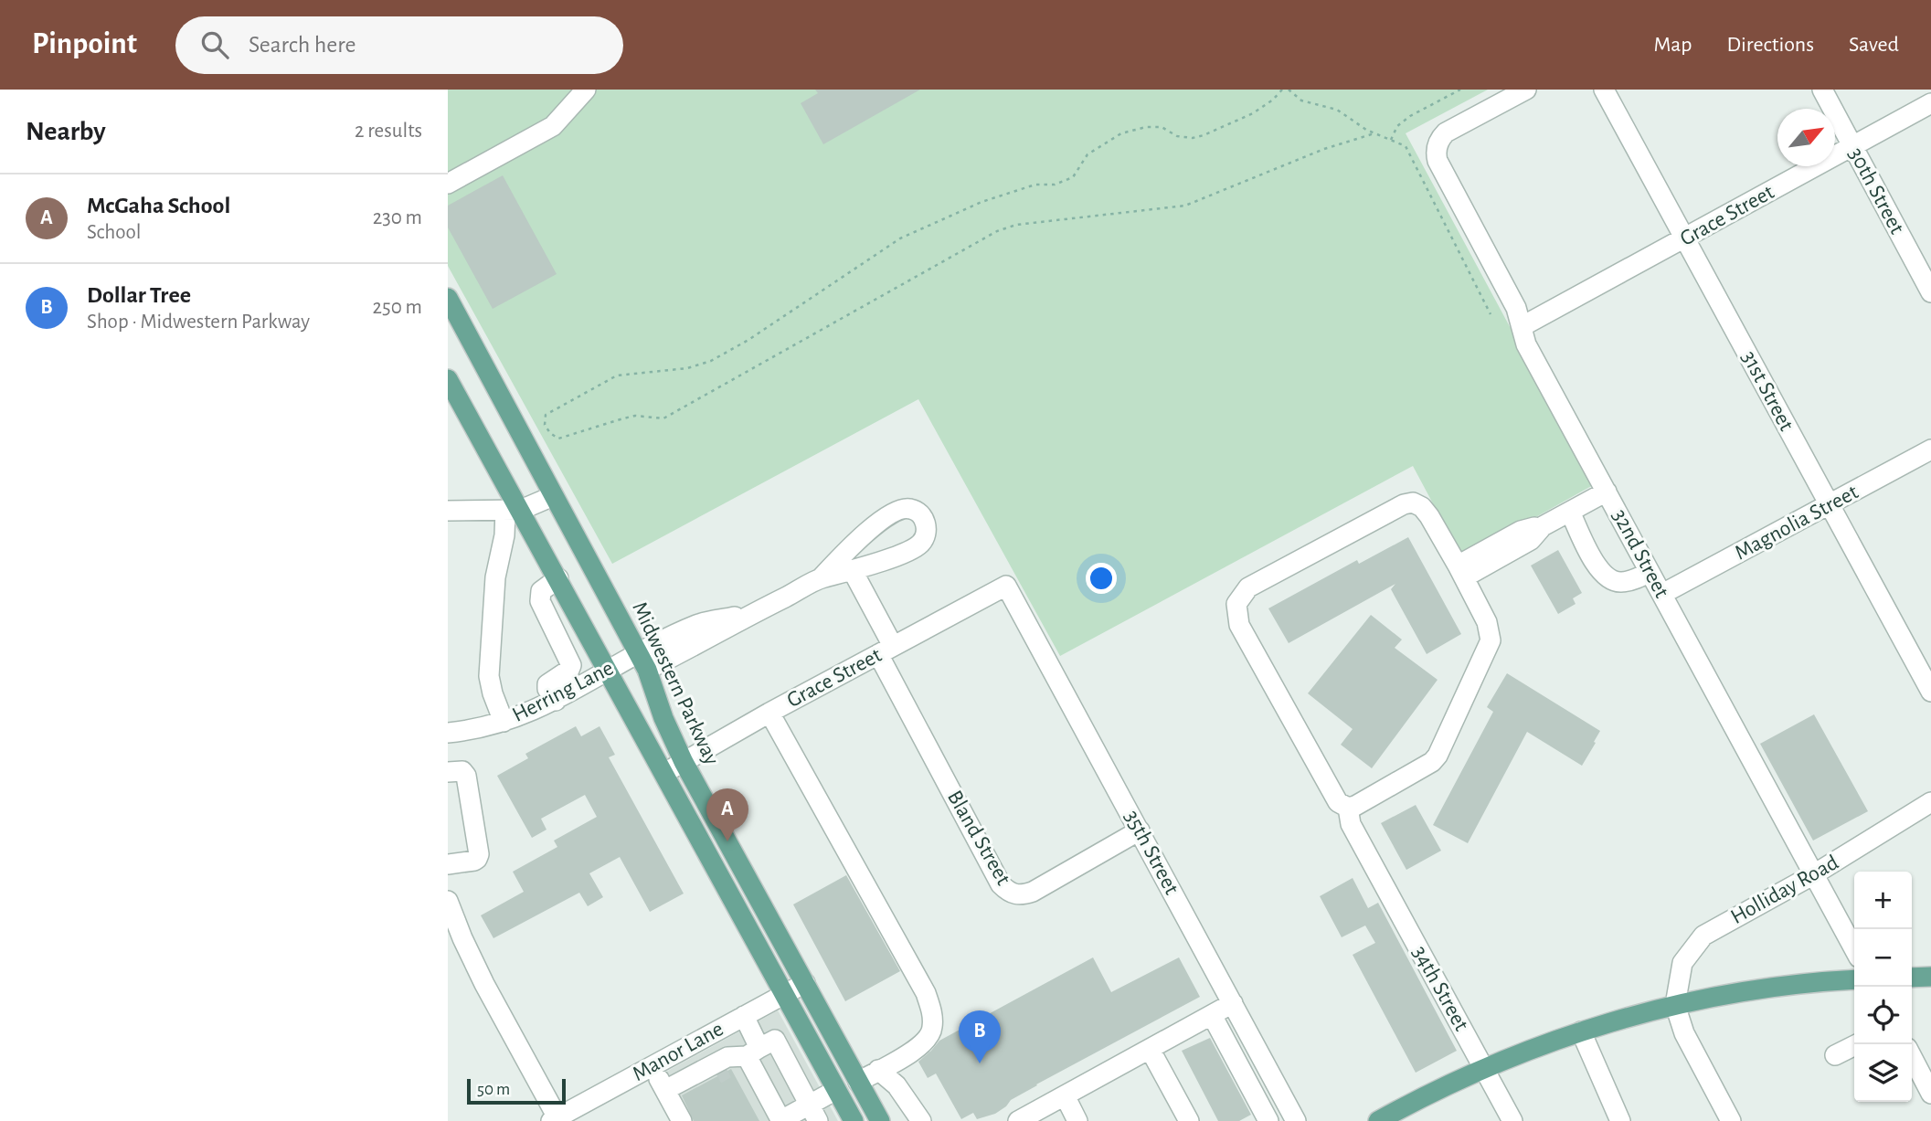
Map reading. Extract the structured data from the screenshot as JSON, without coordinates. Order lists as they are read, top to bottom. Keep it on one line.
{"streets":{"main road":["Midwestern Parkway"],"street":["30th Street","Grace Street","31st Street","Magnolia Street","32nd Street","Herring Lane","Bland Street","35th Street","Holliday Road","34th Street","Manor Lane"]},"crossings":[["30th Street","Grace Street"],["Grace Street","31st Street"],["Grace Street","32nd Street"],["Grace Street","Midwestern Parkway"],["Grace Street","Bland Street"],["Grace Street","35th Street"],["31st Street","Magnolia Street"],["Magnolia Street","32nd Street"],["32nd Street","Holliday Road"],["Midwestern Parkway","Herring Lane"],["Midwestern Parkway","Manor Lane"],["Bland Street","35th Street"]],"scale_bar":"50 m","north":"top right","page":{"header":"Pinpoint","search":"Search here","nav":["Map","Directions","Saved"],"heading":["Nearby","2 results"],"list":[{"mark":"A","name":"McGaha School","note":"School","value":"230 m"},{"mark":"B","name":"Dollar Tree","note":"Shop · Midwestern Parkway","value":"250 m"}],"pins":["A","B"],"map_buttons":["+","−"],"scale":"50 m"}}
